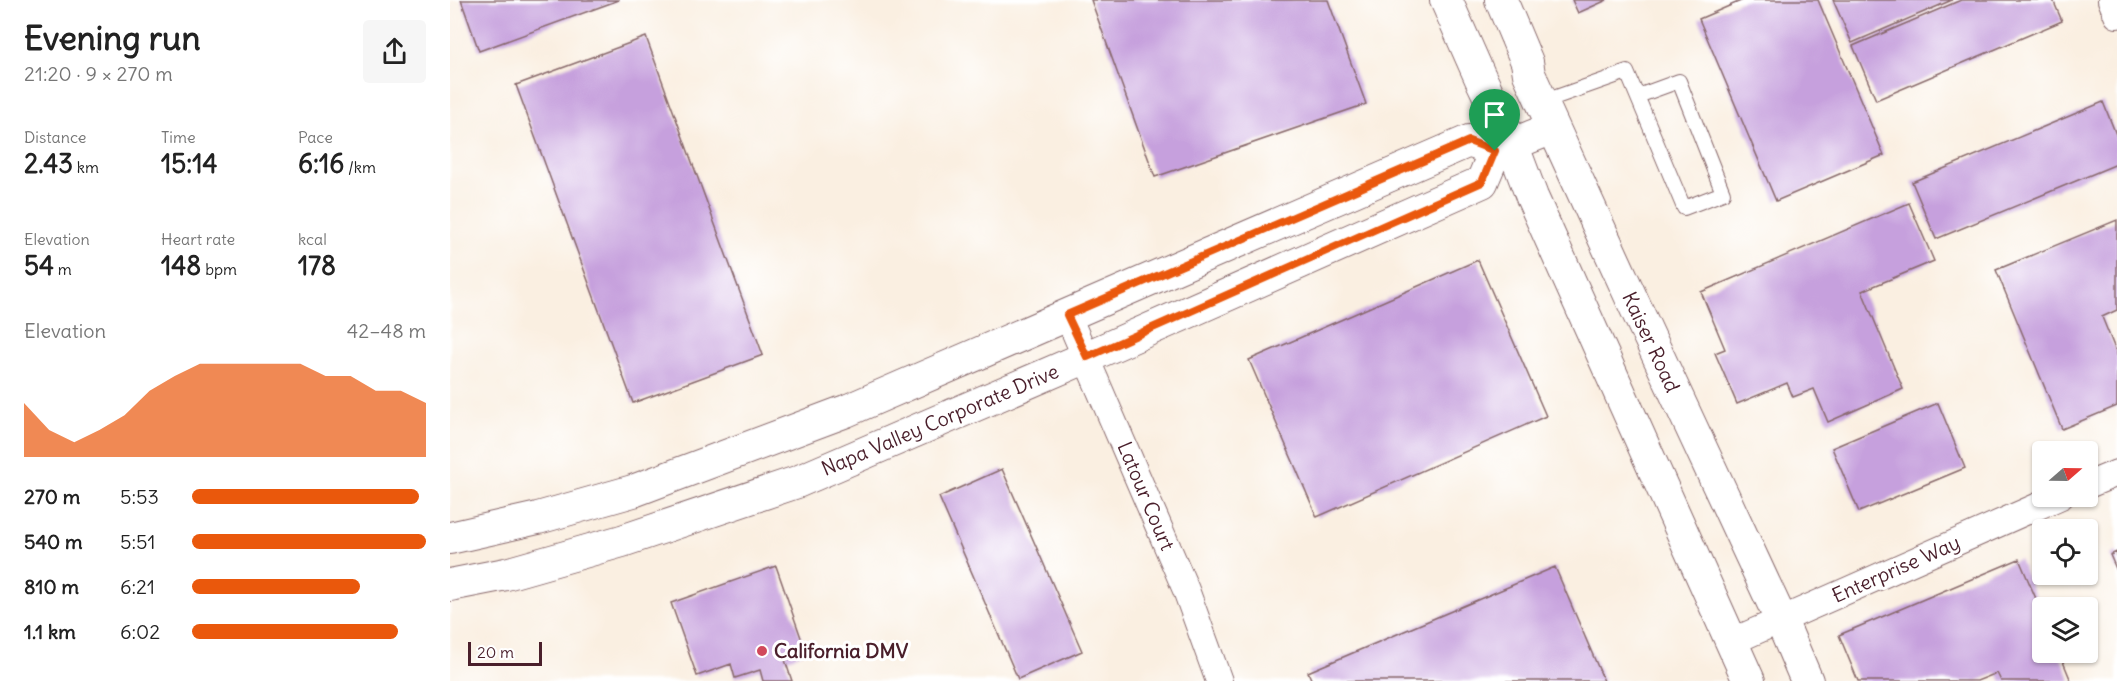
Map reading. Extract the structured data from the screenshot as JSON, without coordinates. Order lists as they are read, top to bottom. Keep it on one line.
{"streets":{"street":["Kaiser Road","Napa Valley Corporate Drive","Latour Court","Enterprise Way"]},"crossings":[["Kaiser Road","Enterprise Way"],["Napa Valley Corporate Drive","Latour Court"]],"places":["California DMV"],"scale_bar":"20 m","north":"right","page":{"heading":["Evening run","21:20 · 9 × 270 m"],"stats":[["Distance","2.43 km"],["Time","15:14"],["Pace","6:16 /km"],["Elevation","54 m"],["Heart rate","148 bpm"],["kcal","178"]],"chart":["Elevation","42–48 m"],"list":[{"name":"270 m","note":"5:53"},{"name":"540 m","note":"5:51"},{"name":"810 m","note":"6:21"},{"name":"1.1 km","note":"6:02"}],"scale":"20 m"}}
